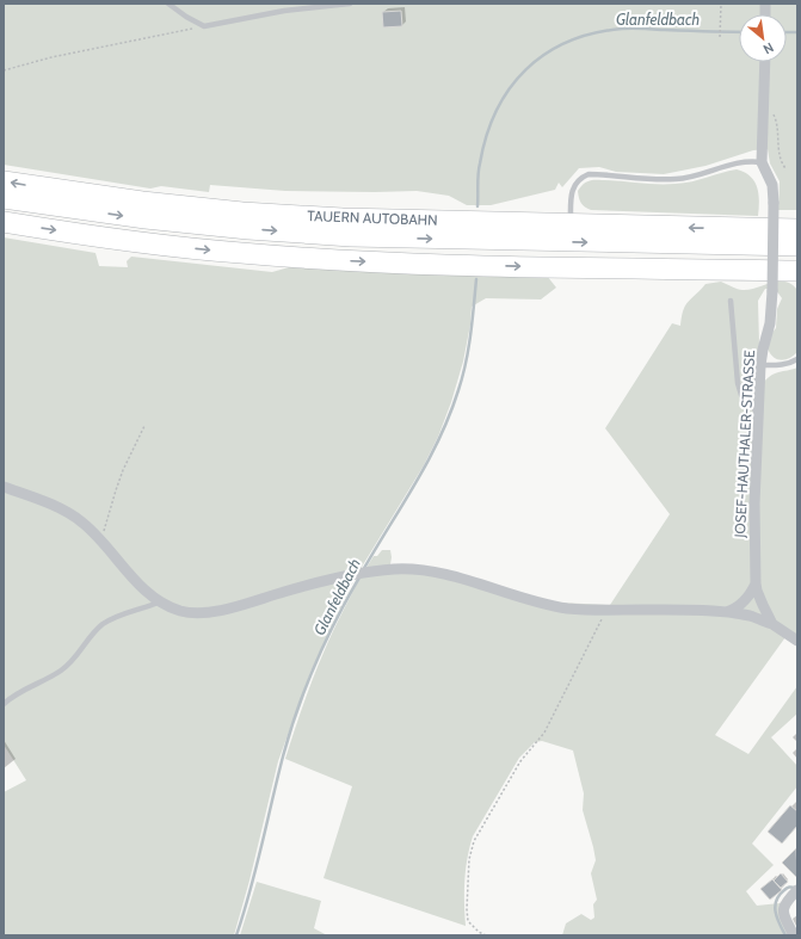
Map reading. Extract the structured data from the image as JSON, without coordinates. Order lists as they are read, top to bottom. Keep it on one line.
{"streets":{"highway":["TAUERN AUTOBAHN"],"street":["JOSEF-HAUTHALER-STRASSE"]},"water":["Glanfeldbach"],"north":"bottom right"}
